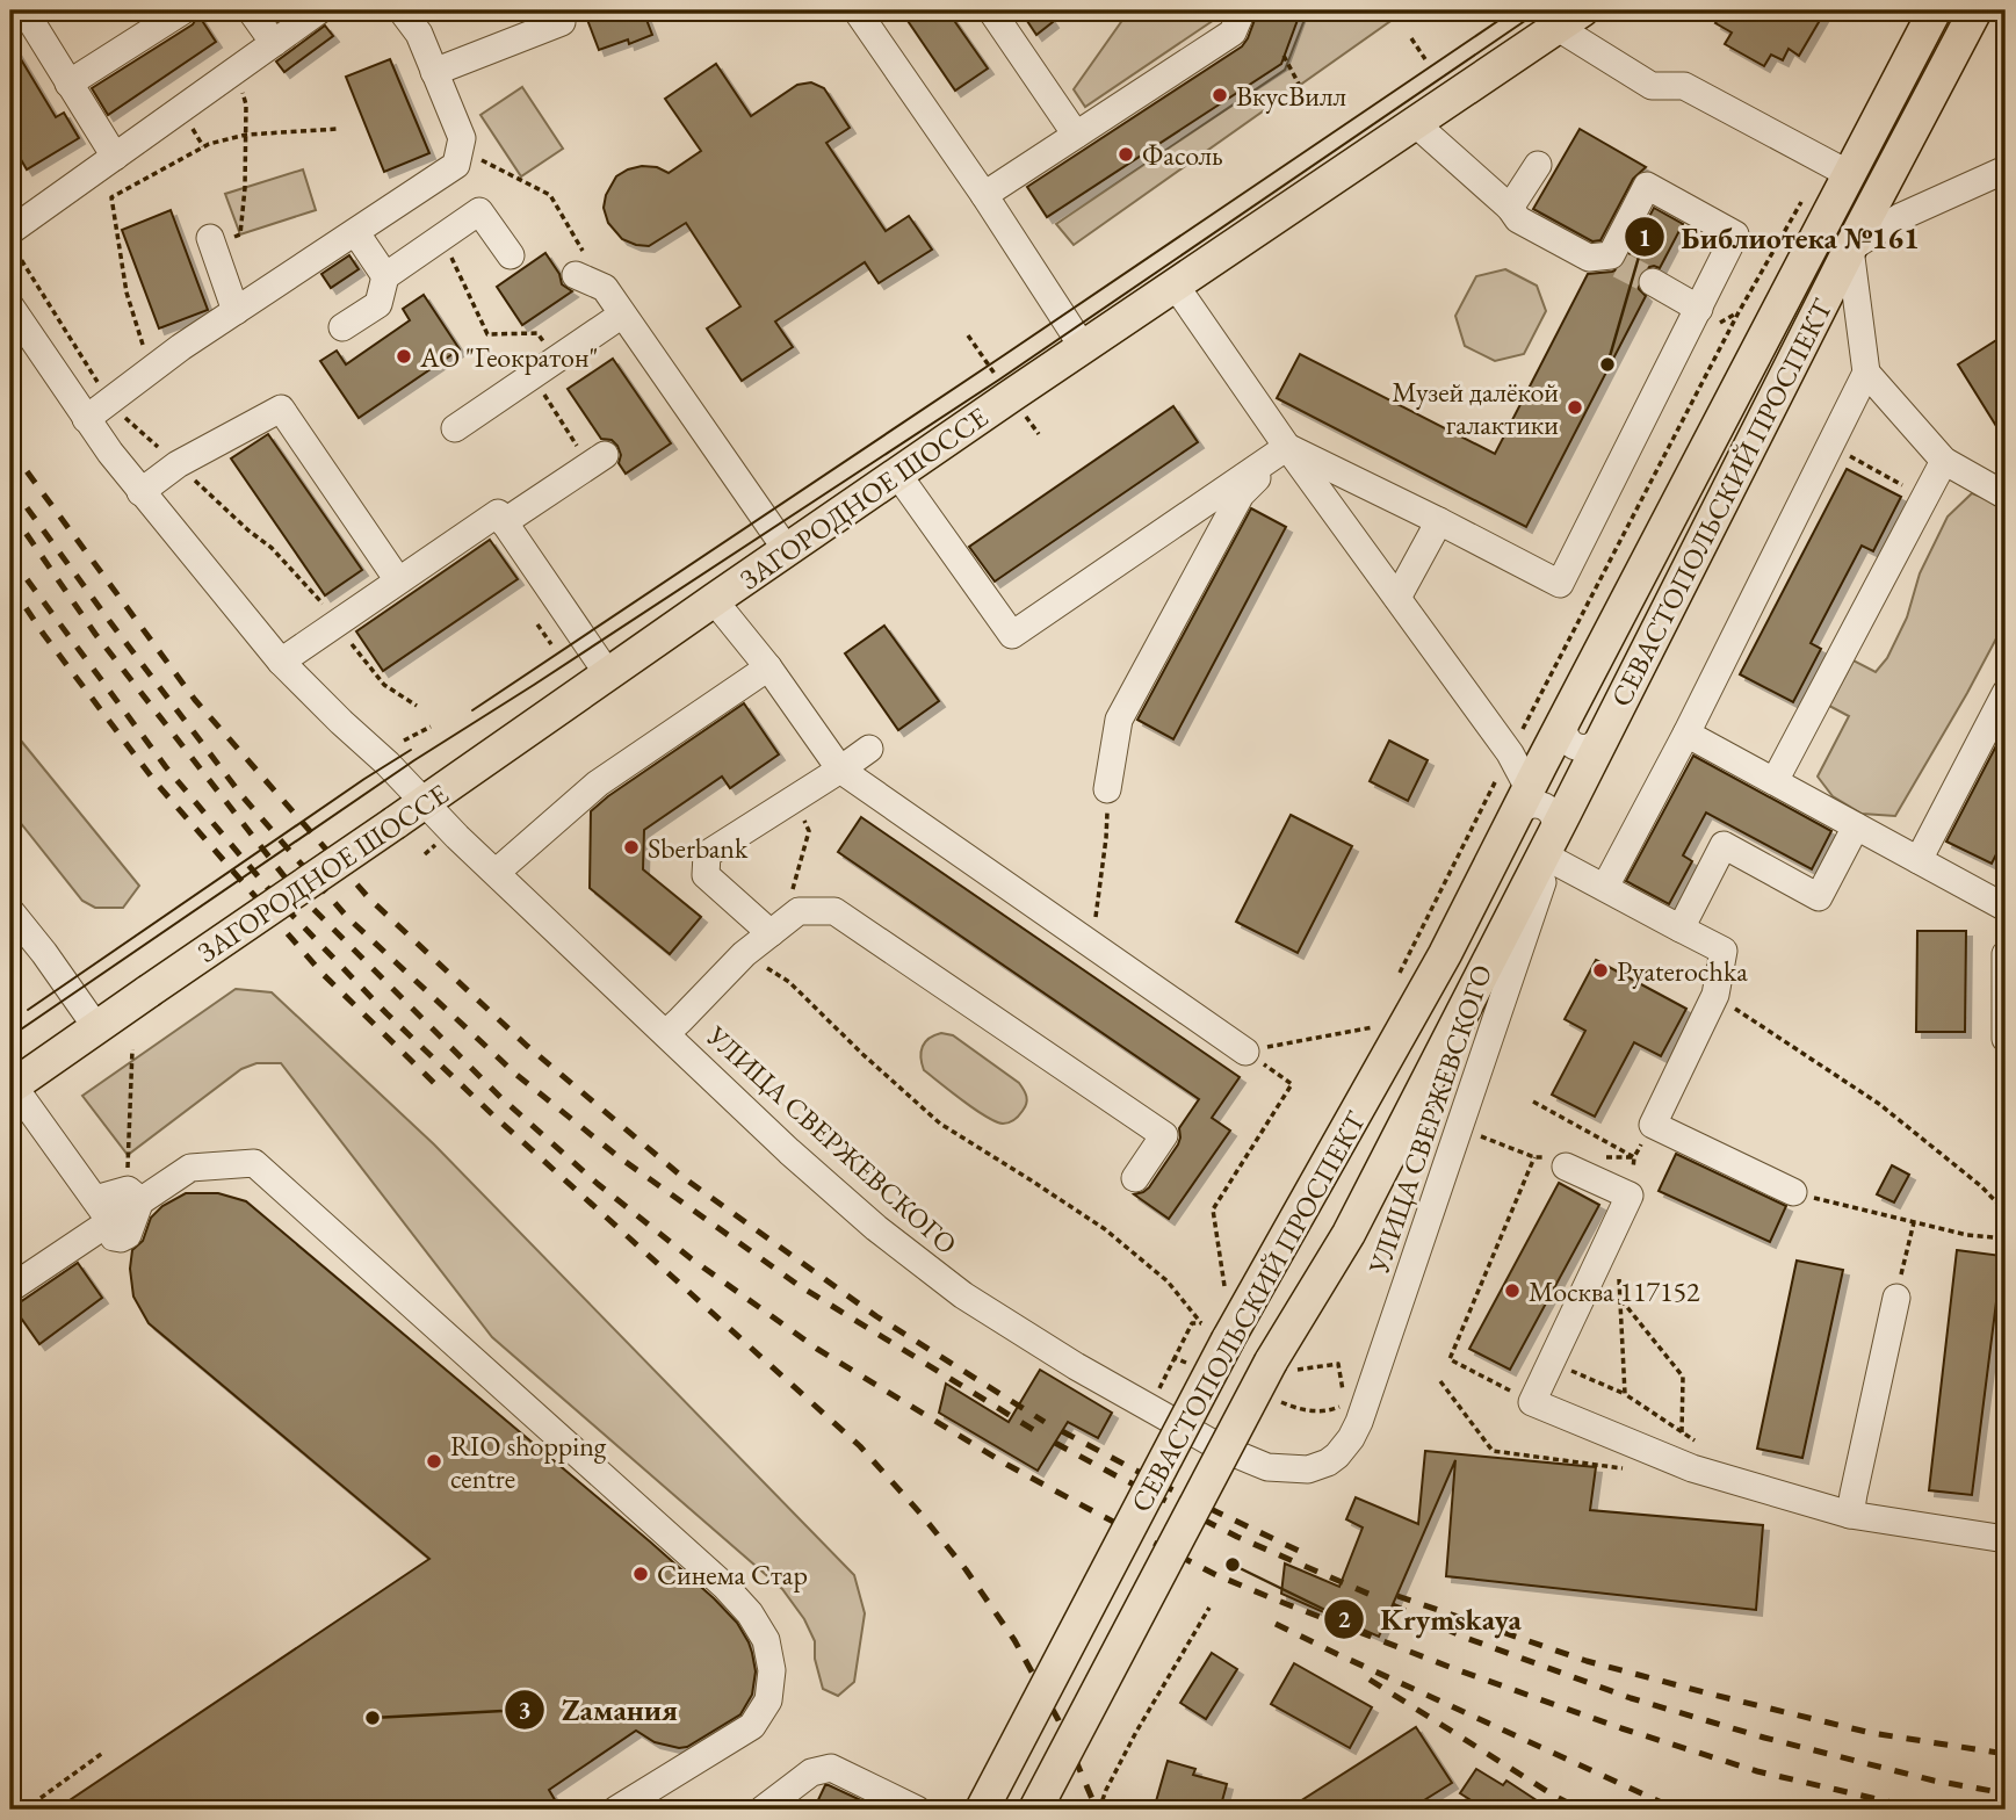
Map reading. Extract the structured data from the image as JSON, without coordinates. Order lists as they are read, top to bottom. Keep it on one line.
{"streets":{"main road":["ЗАГОРОДНОЕ ШОССЕ","СЕВАСТОПОЛЬСКИЙ ПРОСПЕКТ"],"street":["УЛИЦА СВЕРЖЕВСКОГО"]},"crossings":[["ЗАГОРОДНОЕ ШОССЕ","УЛИЦА СВЕРЖЕВСКОГО"],["СЕВАСТОПОЛЬСКИЙ ПРОСПЕКТ","УЛИЦА СВЕРЖЕВСКОГО"]],"places":["ВкусВилл","Фасоль","АО \"Геократон\"","Библиотека №161","Музей далёкой галактики","Sberbank","Pyaterochka","Москва 117152","RIO shopping centre","Krymskaya","Синема Стар","Zамания"]}
